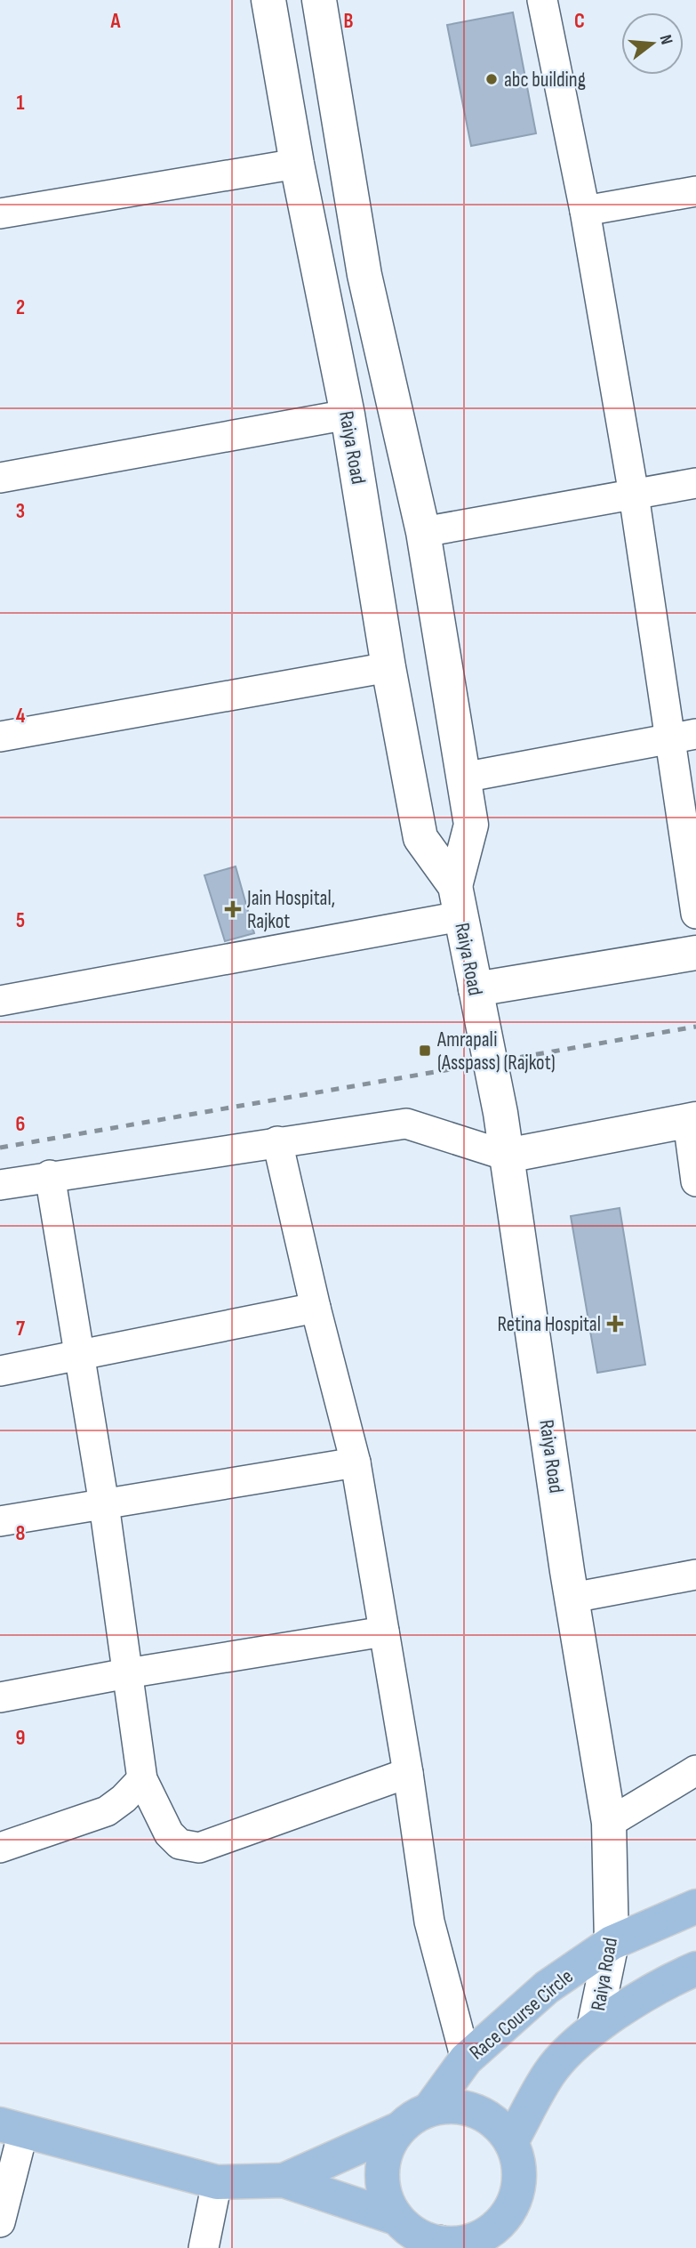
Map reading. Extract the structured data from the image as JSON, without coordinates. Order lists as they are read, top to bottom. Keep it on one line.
{"streets":{"main road":["Race Course Circle"],"street":["Raiya Road"]},"crossings":[["Raiya Road","Race Course Circle"]],"places":{"other":["abc building"],"health":["Jain Hospital, Rajkot","Retina Hospital"],"transit":["Amrapali (Asspass) (Rajkot)"]},"north":"right","grid":{"columns":["A","B","C"],"rows":["1","2","3","4","5","6","7","8","9"]}}
